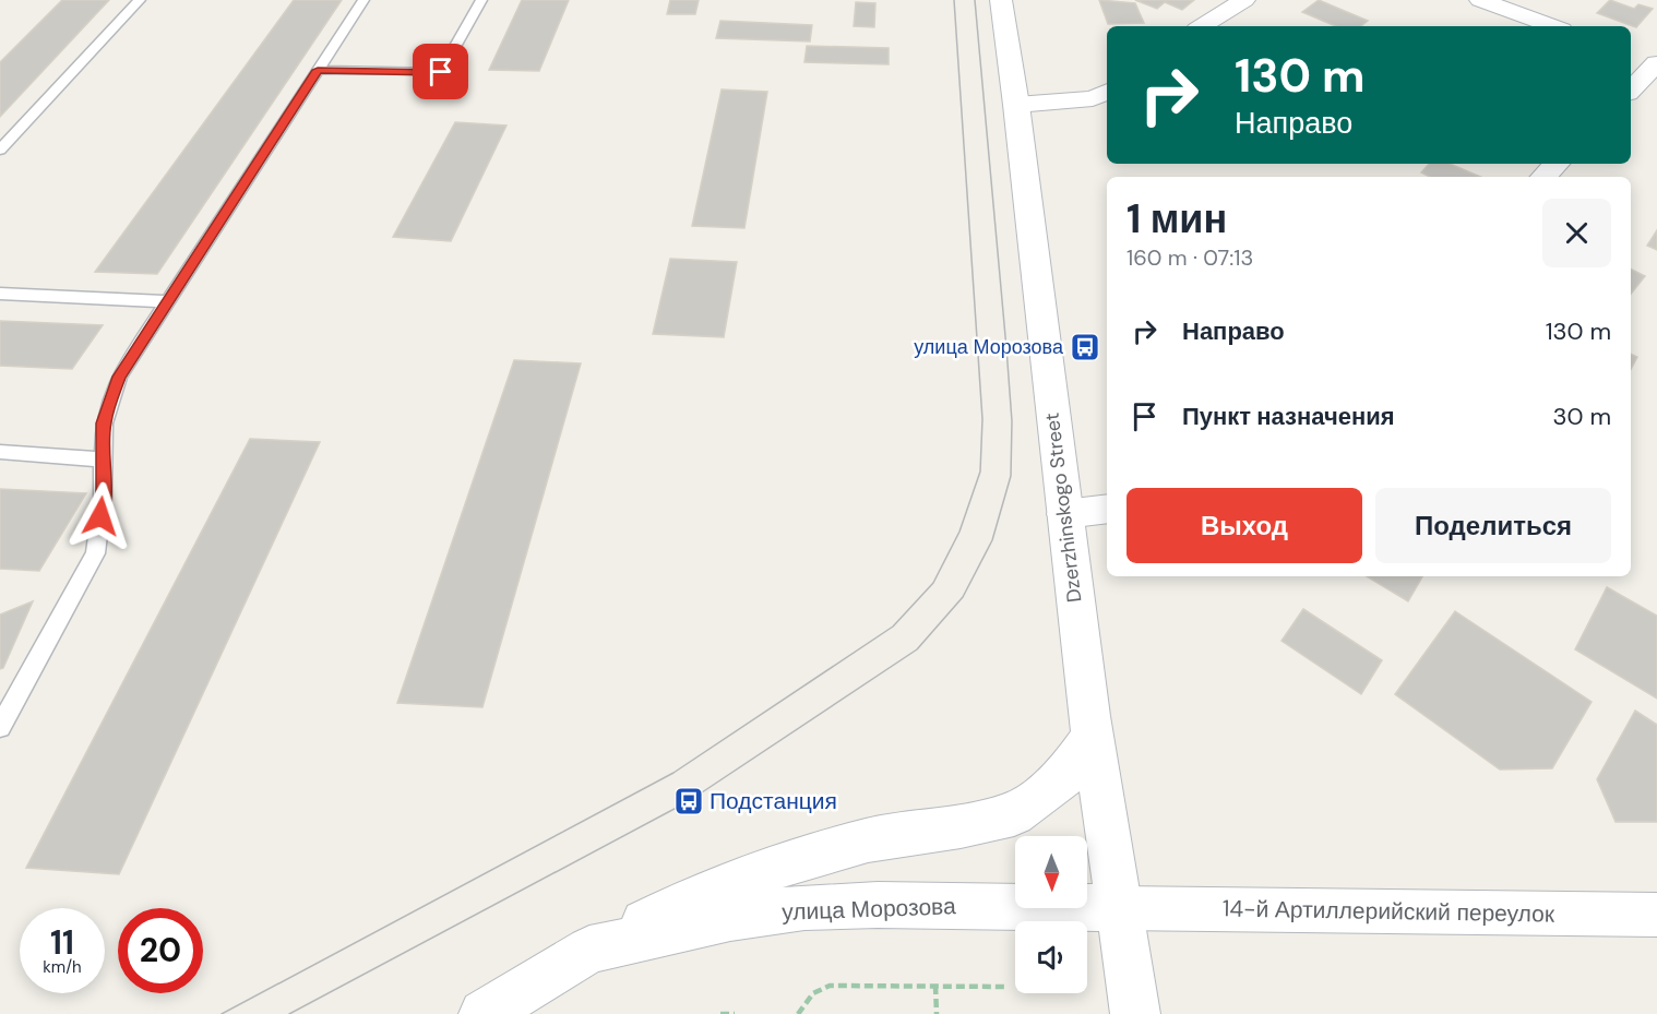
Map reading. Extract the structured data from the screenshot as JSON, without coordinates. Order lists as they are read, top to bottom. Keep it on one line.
{"streets":{"main road":["Dzerzhinskogo Street","улица Морозова"],"street":["14-й Артиллерийский переулок"]},"crossings":[["Dzerzhinskogo Street","улица Морозова"],["Dzerzhinskogo Street","14-й Артиллерийский переулок"],["улица Морозова","14-й Артиллерийский переулок"]],"places":{"bus stop":["улица Морозова","Подстанция"]},"north":"bottom","page":{"turn":["130 m","Направо"],"heading":["1 мин","160 m · 07:13"],"list":[{"name":"Направо","value":"130 m"},{"name":"Пункт назначения","value":"30 m"}],"buttons":["Выход","Поделиться"],"speed":"11 km/h","limit":"20"}}
